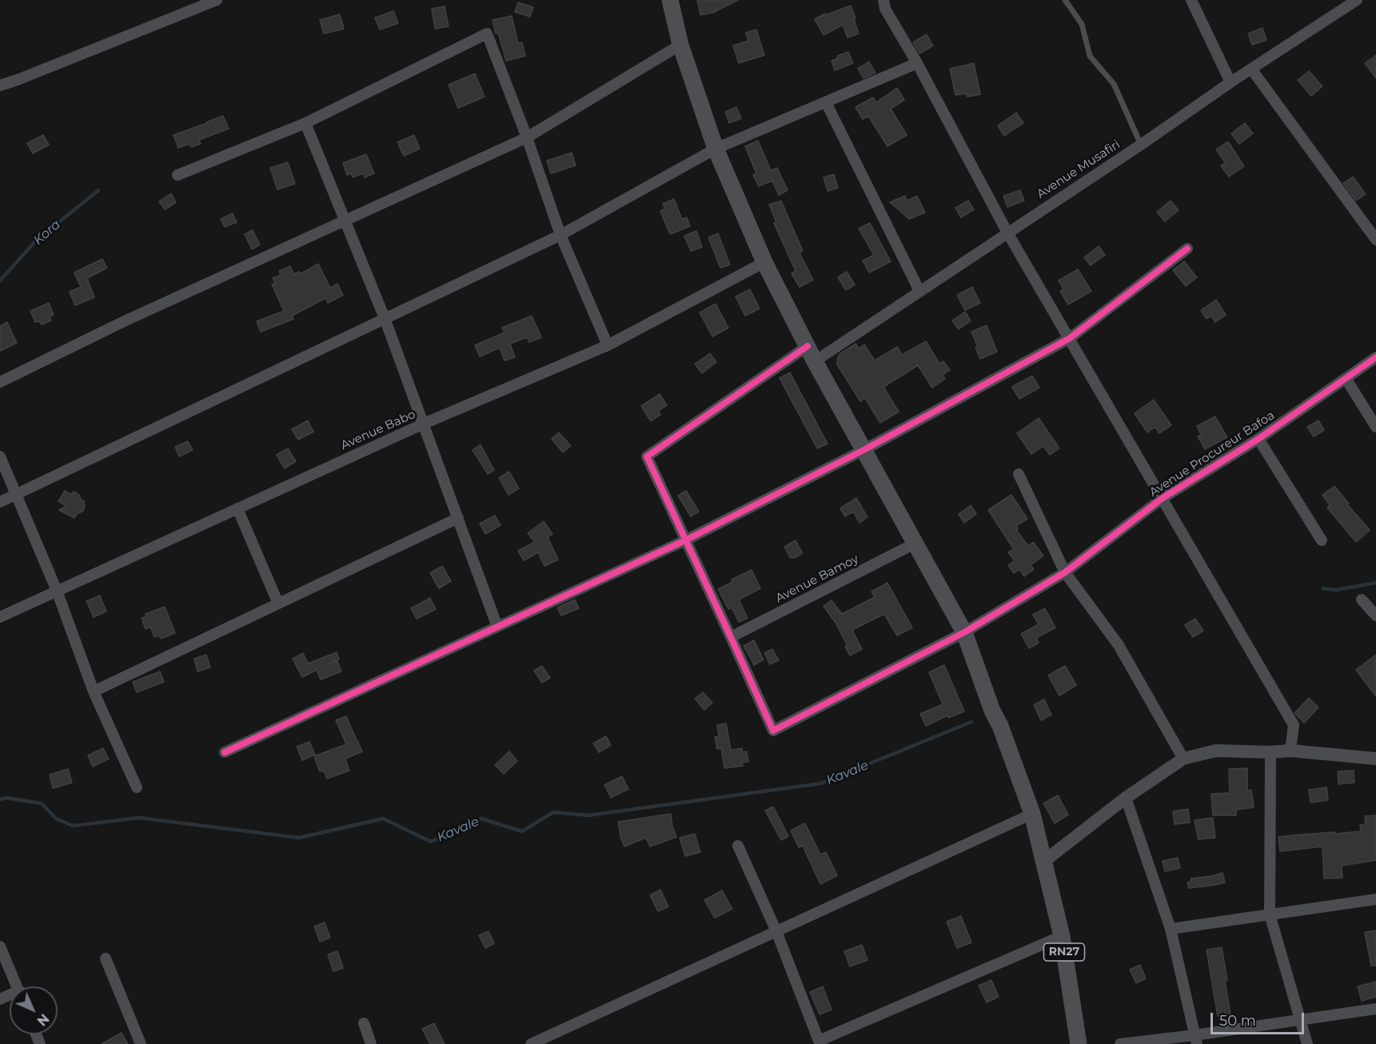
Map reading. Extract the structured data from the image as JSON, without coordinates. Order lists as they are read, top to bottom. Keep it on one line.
{"streets":{"main road":["RN27"],"street":["Avenue Musafiri","Avenue Babo","Avenue Procureur Bafoa","Avenue Bamoy"]},"crossings":[["Avenue Musafiri","RN27"],["Avenue Babo","RN27"],["Avenue Procureur Bafoa","Avenue Bamoy"],["Avenue Procureur Bafoa","RN27"],["Avenue Bamoy","RN27"]],"water":["Kora","Kavale"],"scale_bar":"50 m","north":"bottom right"}
